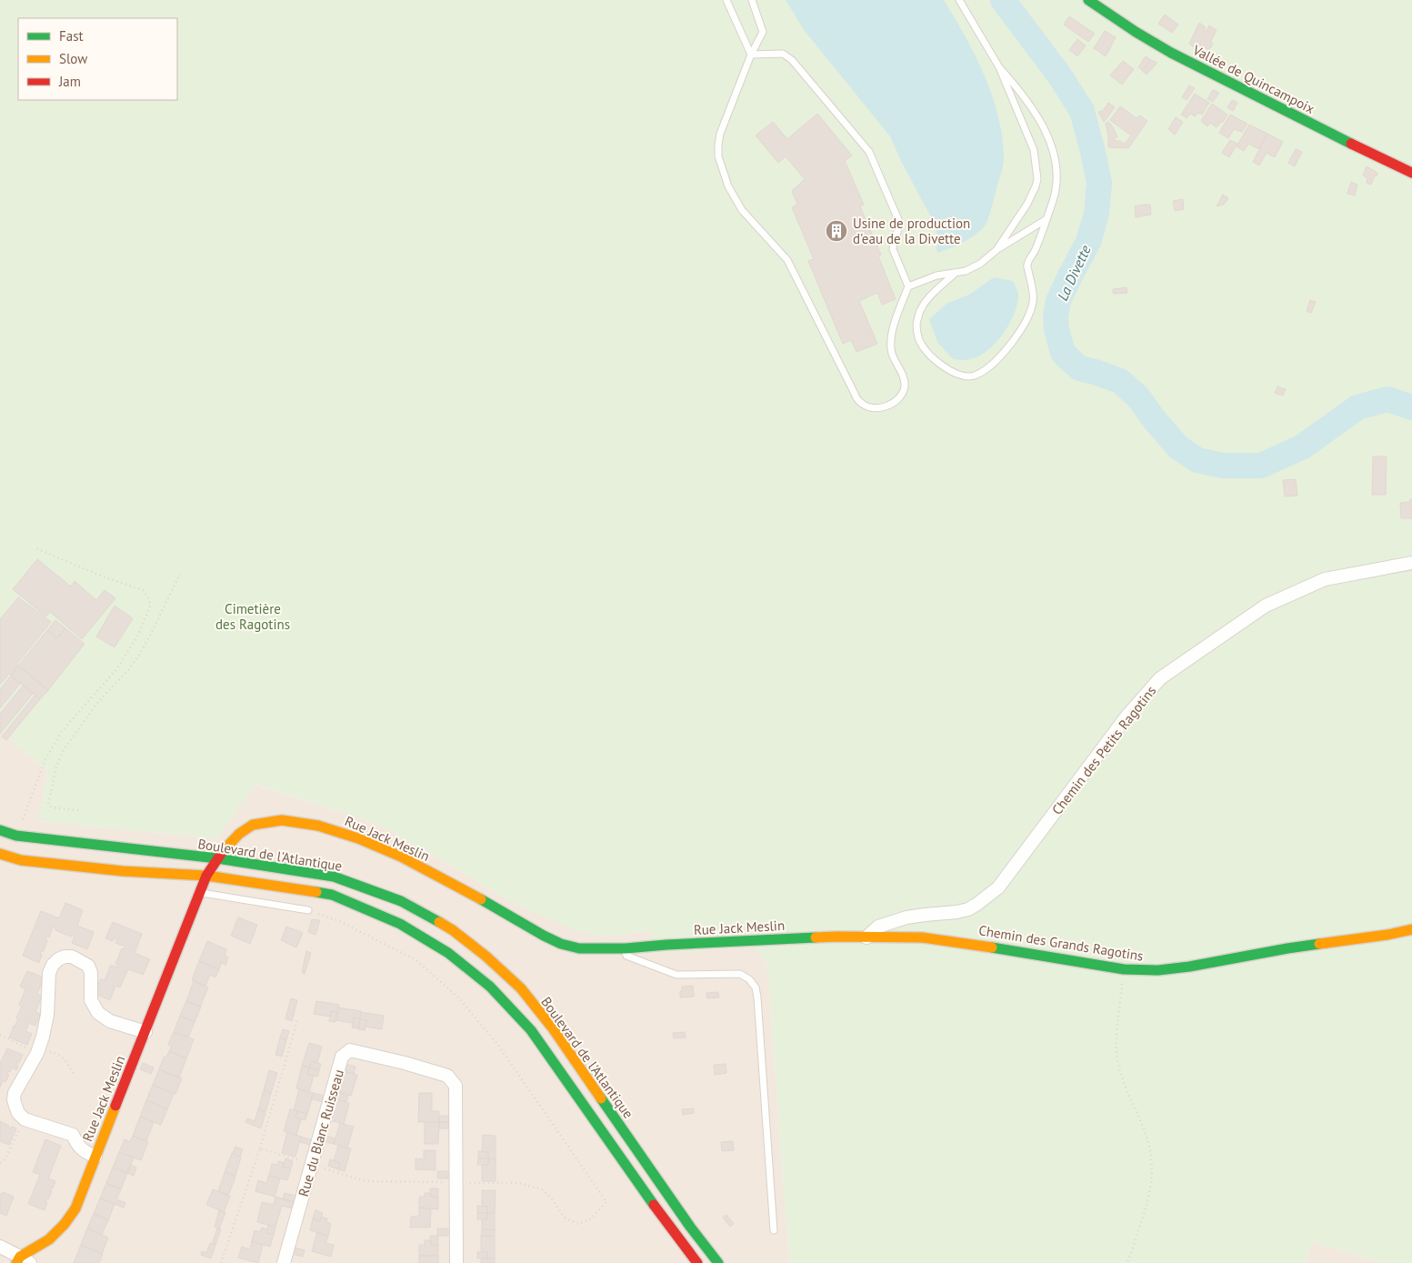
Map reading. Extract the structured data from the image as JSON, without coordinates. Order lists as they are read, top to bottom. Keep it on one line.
{"streets":{"main road":["Vallée de Quincampoix","Rue Jack Meslin","Boulevard de l'Atlantique","Chemin des Grands Ragotins"],"street":["Chemin des Petits Ragotins","Rue du Blanc Ruisseau"]},"crossings":[["Chemin des Petits Ragotins","Rue Jack Meslin"],["Chemin des Petits Ragotins","Chemin des Grands Ragotins"],["Rue Jack Meslin","Boulevard de l'Atlantique"],["Rue Jack Meslin","Chemin des Grands Ragotins"]],"water":["La Divette"],"parks":["Cimetière des Ragotins"],"places":{"building":["Usine de production d'eau de la Divette"]},"legend":["Fast","Slow","Jam"]}
